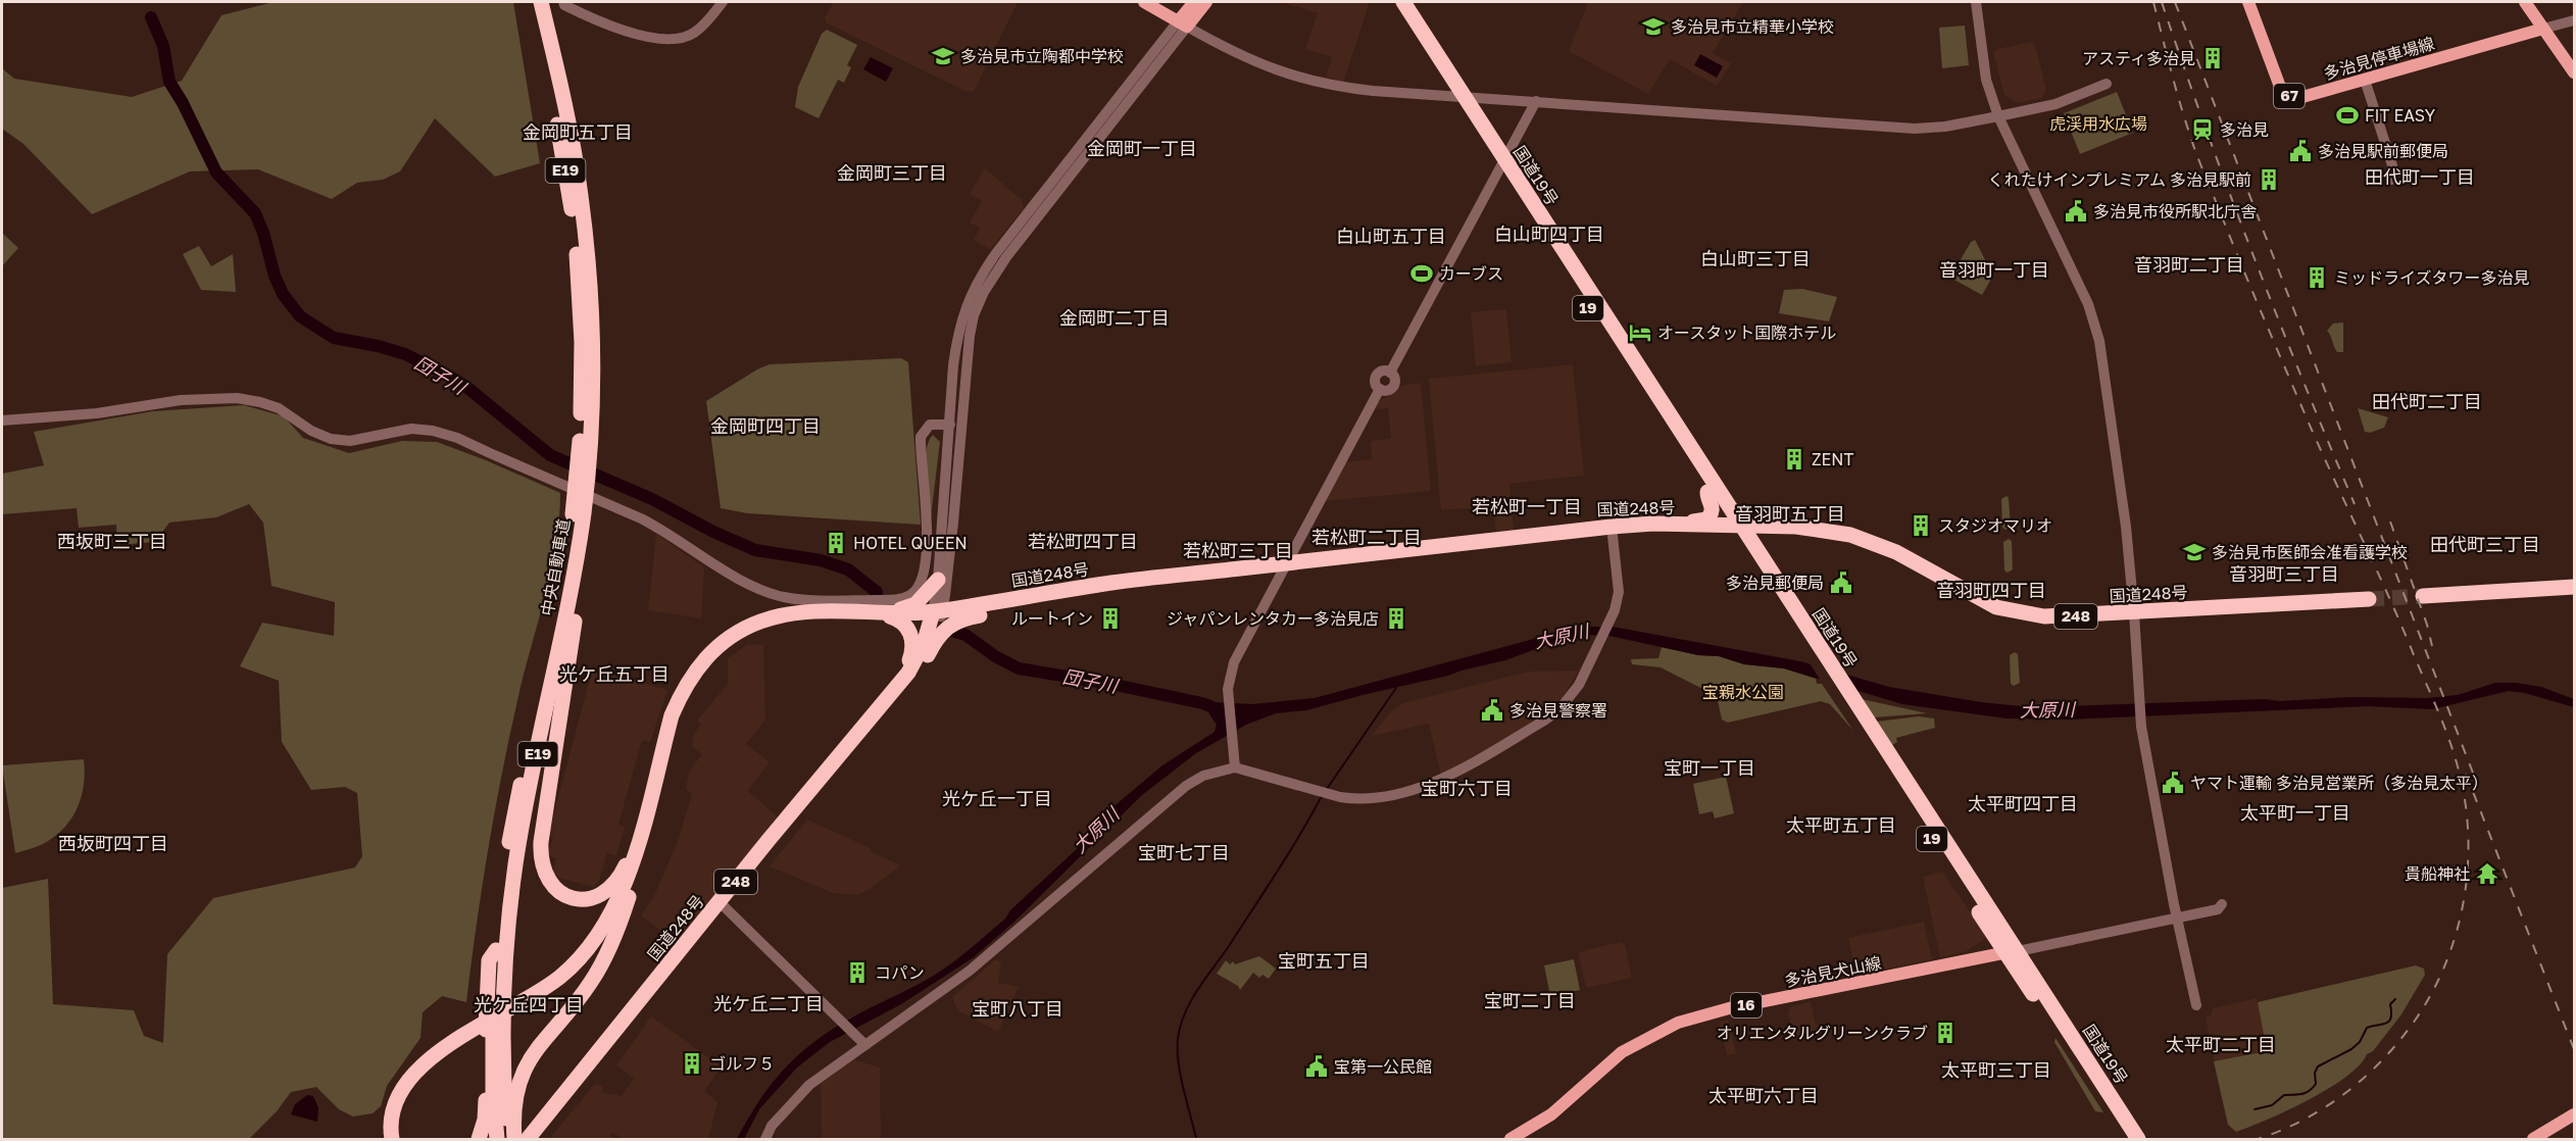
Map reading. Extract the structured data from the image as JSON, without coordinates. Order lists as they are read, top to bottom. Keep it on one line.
{"streets":{"highway":["E19","国道19号","19","国道248号","中央自動車道","248"],"main road":["多治見停車場線","67","多治見犬山線","16"]},"crossings":[["国道19号","国道248号"],["国道19号","248"],["国道19号","多治見犬山線"],["国道248号","248"]],"districts":["金岡町五丁目","金岡町一丁目","金岡町三丁目","田代町一丁目","白山町四丁目","白山町五丁目","白山町三丁目","音羽町二丁目","音羽町一丁目","金岡町二丁目","田代町二丁目","金岡町四丁目","若松町一丁目","音羽町五丁目","若松町二丁目","西坂町三丁目","若松町四丁目","田代町三丁目","若松町三丁目","音羽町三丁目","音羽町四丁目","光ケ丘五丁目","宝町一丁目","宝町六丁目","光ケ丘一丁目","太平町四丁目","太平町一丁目","太平町五丁目","西坂町四丁目","宝町七丁目","宝町五丁目","宝町二丁目","光ケ丘二丁目","光ケ丘四丁目","宝町八丁目","太平町二丁目","太平町三丁目","太平町六丁目"],"water":["団子川","大原川"],"parks":["虎渓用水広場","宝親水公園"],"places":{"school or university":["多治見市立精華小学校","多治見市立陶都中学校","多治見市医師会准看護学校"],"building":["アスティ多治見","くれたけインプレミアム 多治見駅前","ミッドライズタワー多治見","ZENT","スタジオマリオ","HOTEL QUEEN","ルートイン","ジャパンレンタカー多治見店","コパン","オリエンタルグリーンクラブ","ゴルフ５"],"sports":["FIT EASY","カーブス"],"station":["多治見"],"public building":["多治見駅前郵便局","多治見市役所駅北庁舎","多治見郵便局","多治見警察署","ヤマト運輸 多治見営業所（多治見太平）","宝第一公民館"],"hotel":["オースタット国際ホテル"],"temple":["貴船神社"]}}
